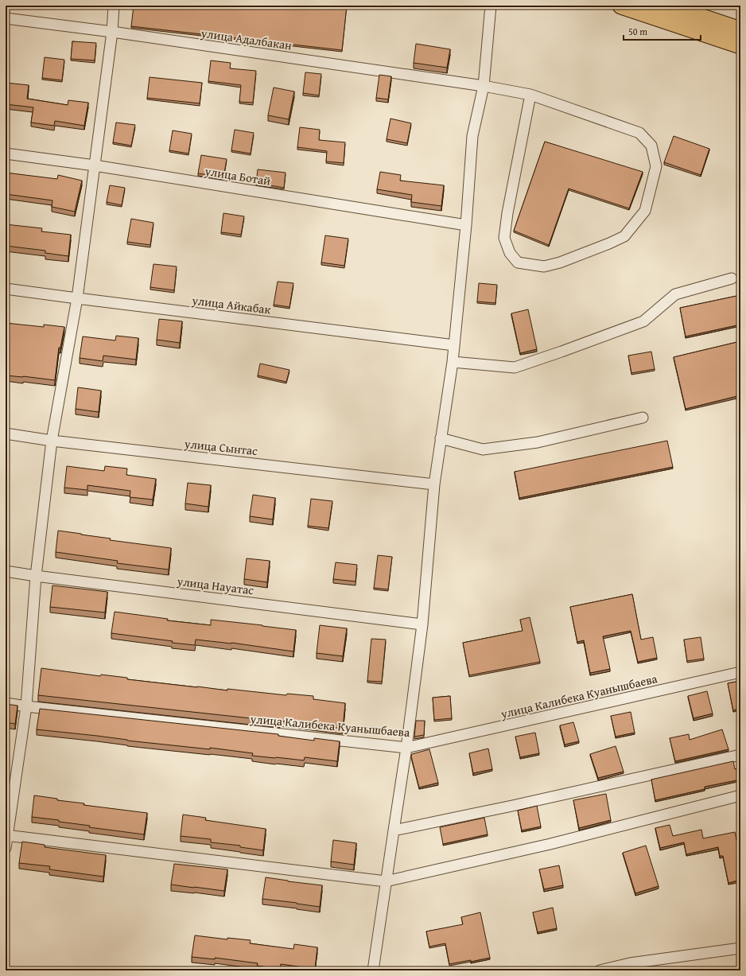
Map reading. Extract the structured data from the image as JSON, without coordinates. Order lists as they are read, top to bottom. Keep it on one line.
{"streets":{"street":["улица Адалбакан","улица Ботай","улица Айкабак","улица Сынтас","улица Науатас","улица Калибека Куанышбаева"]},"scale_bar":"50 m"}
